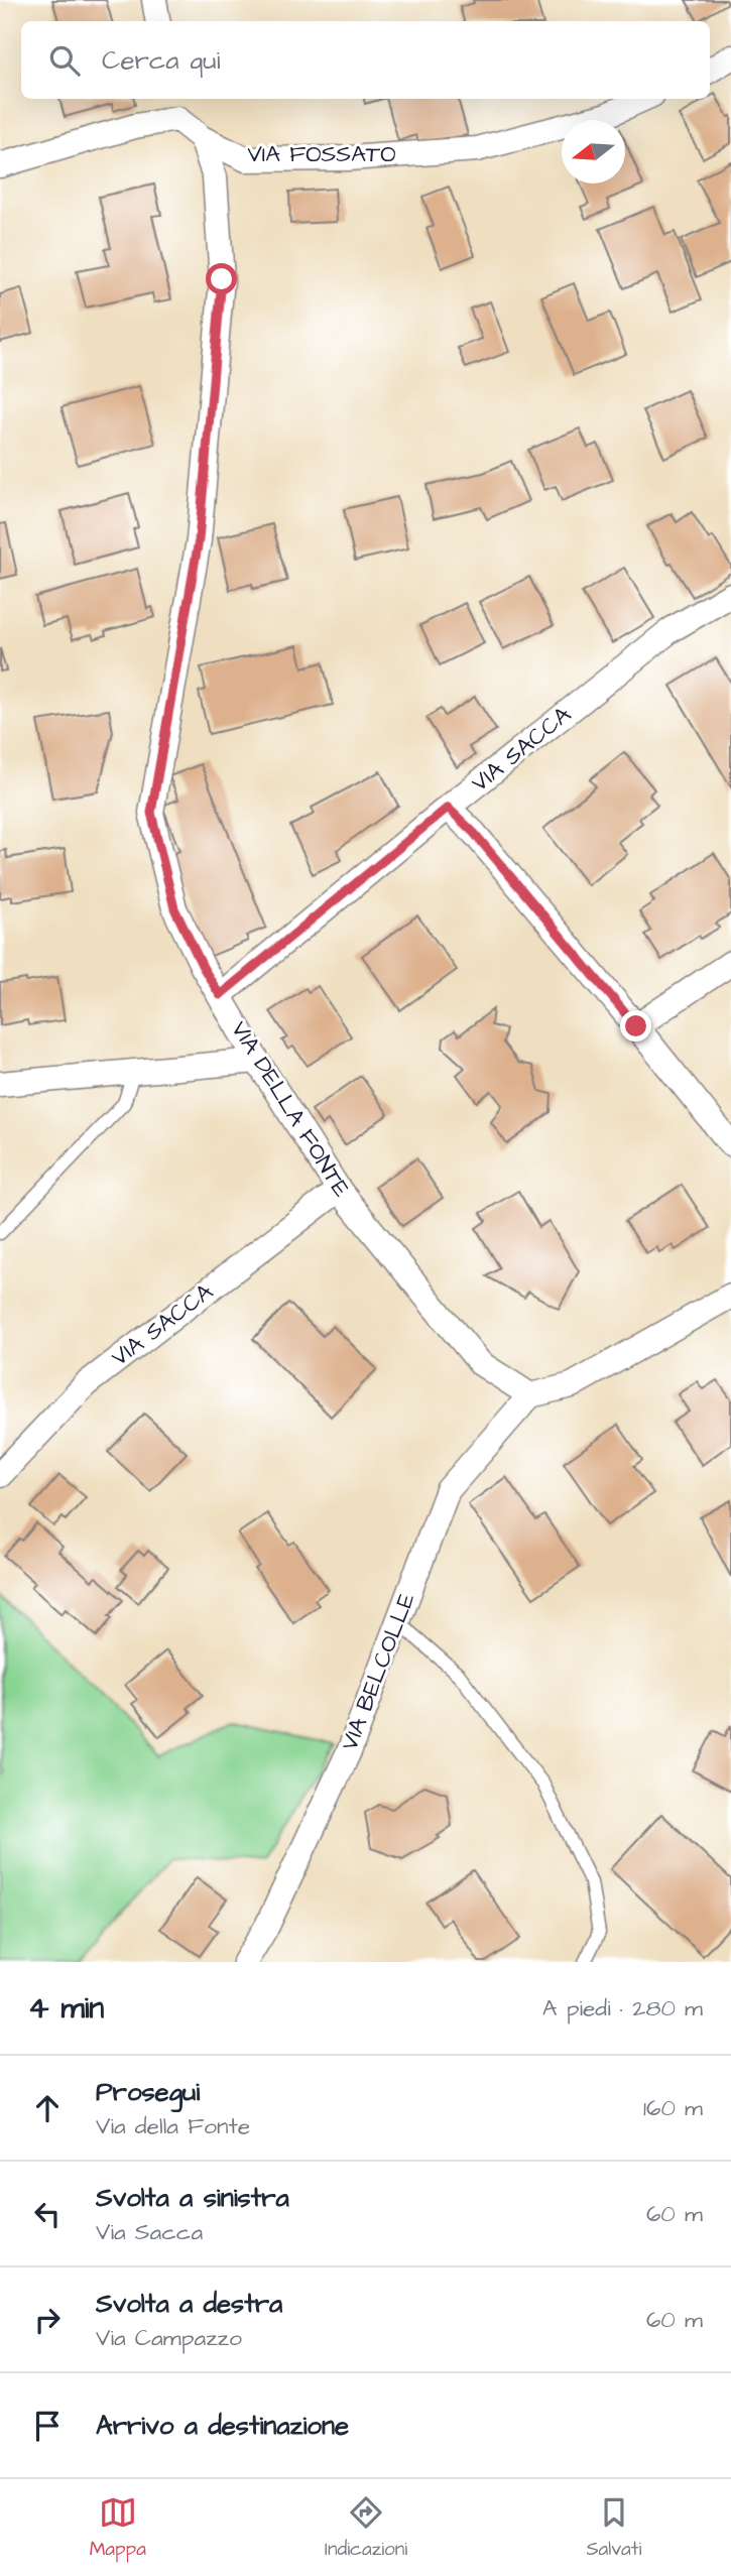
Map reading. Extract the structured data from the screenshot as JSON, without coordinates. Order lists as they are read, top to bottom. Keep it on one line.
{"streets":{"street":["VIA FOSSATO","VIA SACCA","VIA DELLA FONTE","VIA BELCOLLE"]},"crossings":[["VIA FOSSATO","VIA DELLA FONTE"],["VIA SACCA","VIA DELLA FONTE"],["VIA DELLA FONTE","VIA BELCOLLE"]],"north":"left","page":{"search":"Cerca qui","heading":["4 min","A piedi · 280 m"],"list":[["Prosegui","Via della Fonte","160 m"],["Svolta a sinistra","Via Sacca","60 m"],["Svolta a destra","Via Campazzo","60 m"],"Arrivo a destinazione"],"nav":["Mappa","Indicazioni","Salvati"]}}
